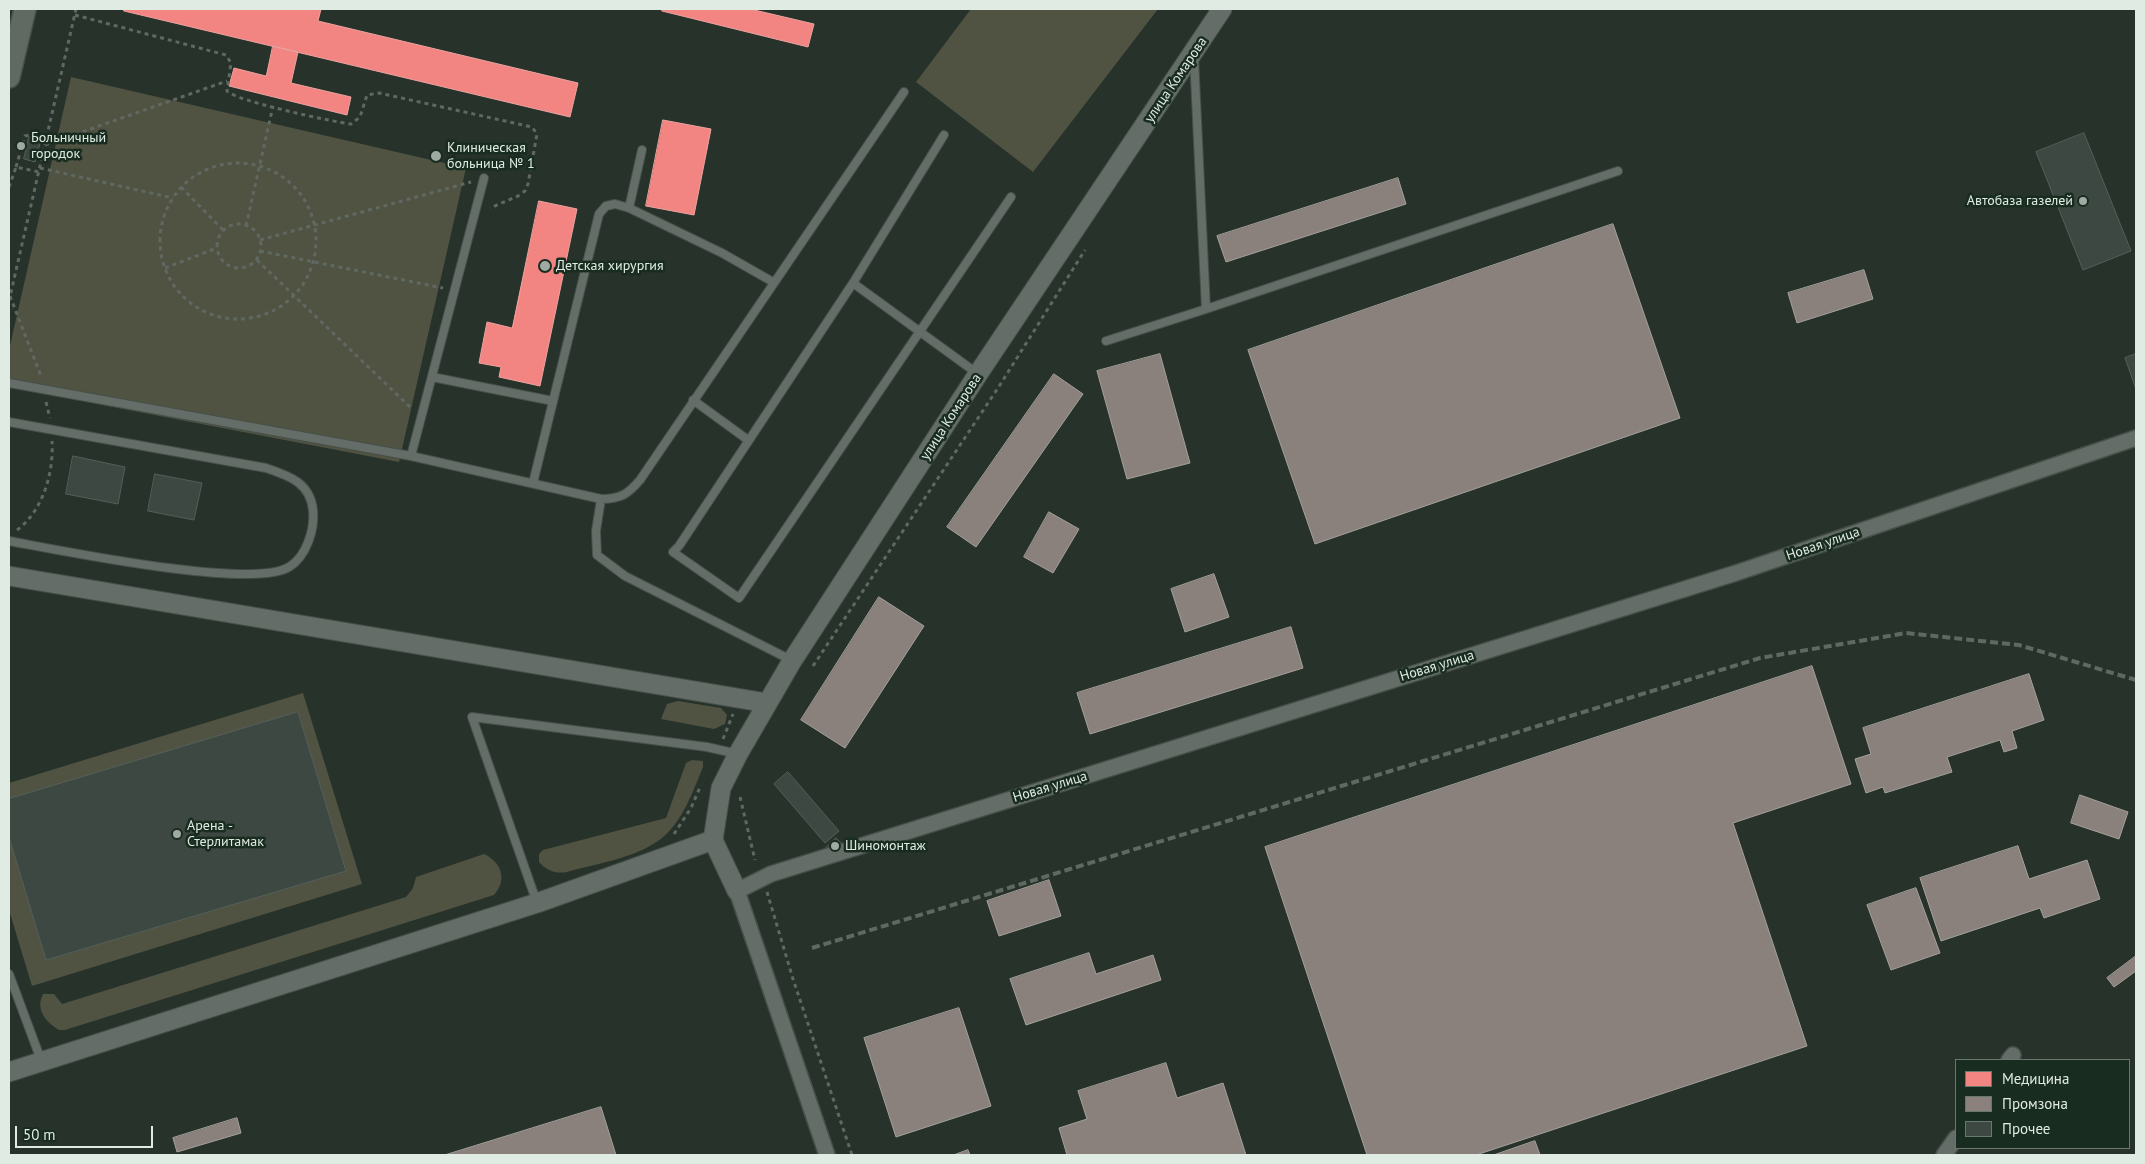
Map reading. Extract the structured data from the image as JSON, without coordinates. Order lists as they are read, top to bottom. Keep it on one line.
{"streets":{"street":["улица Комарова","Новая улица"]},"places":["Больничный городок","Клиническая больница № 1","Автобаза газелей","Детская хирургия","Арена - Стерлитамак","Шиномонтаж"],"legend":["Медицина","Промзона","Прочее"],"scale_bar":"50 m"}
